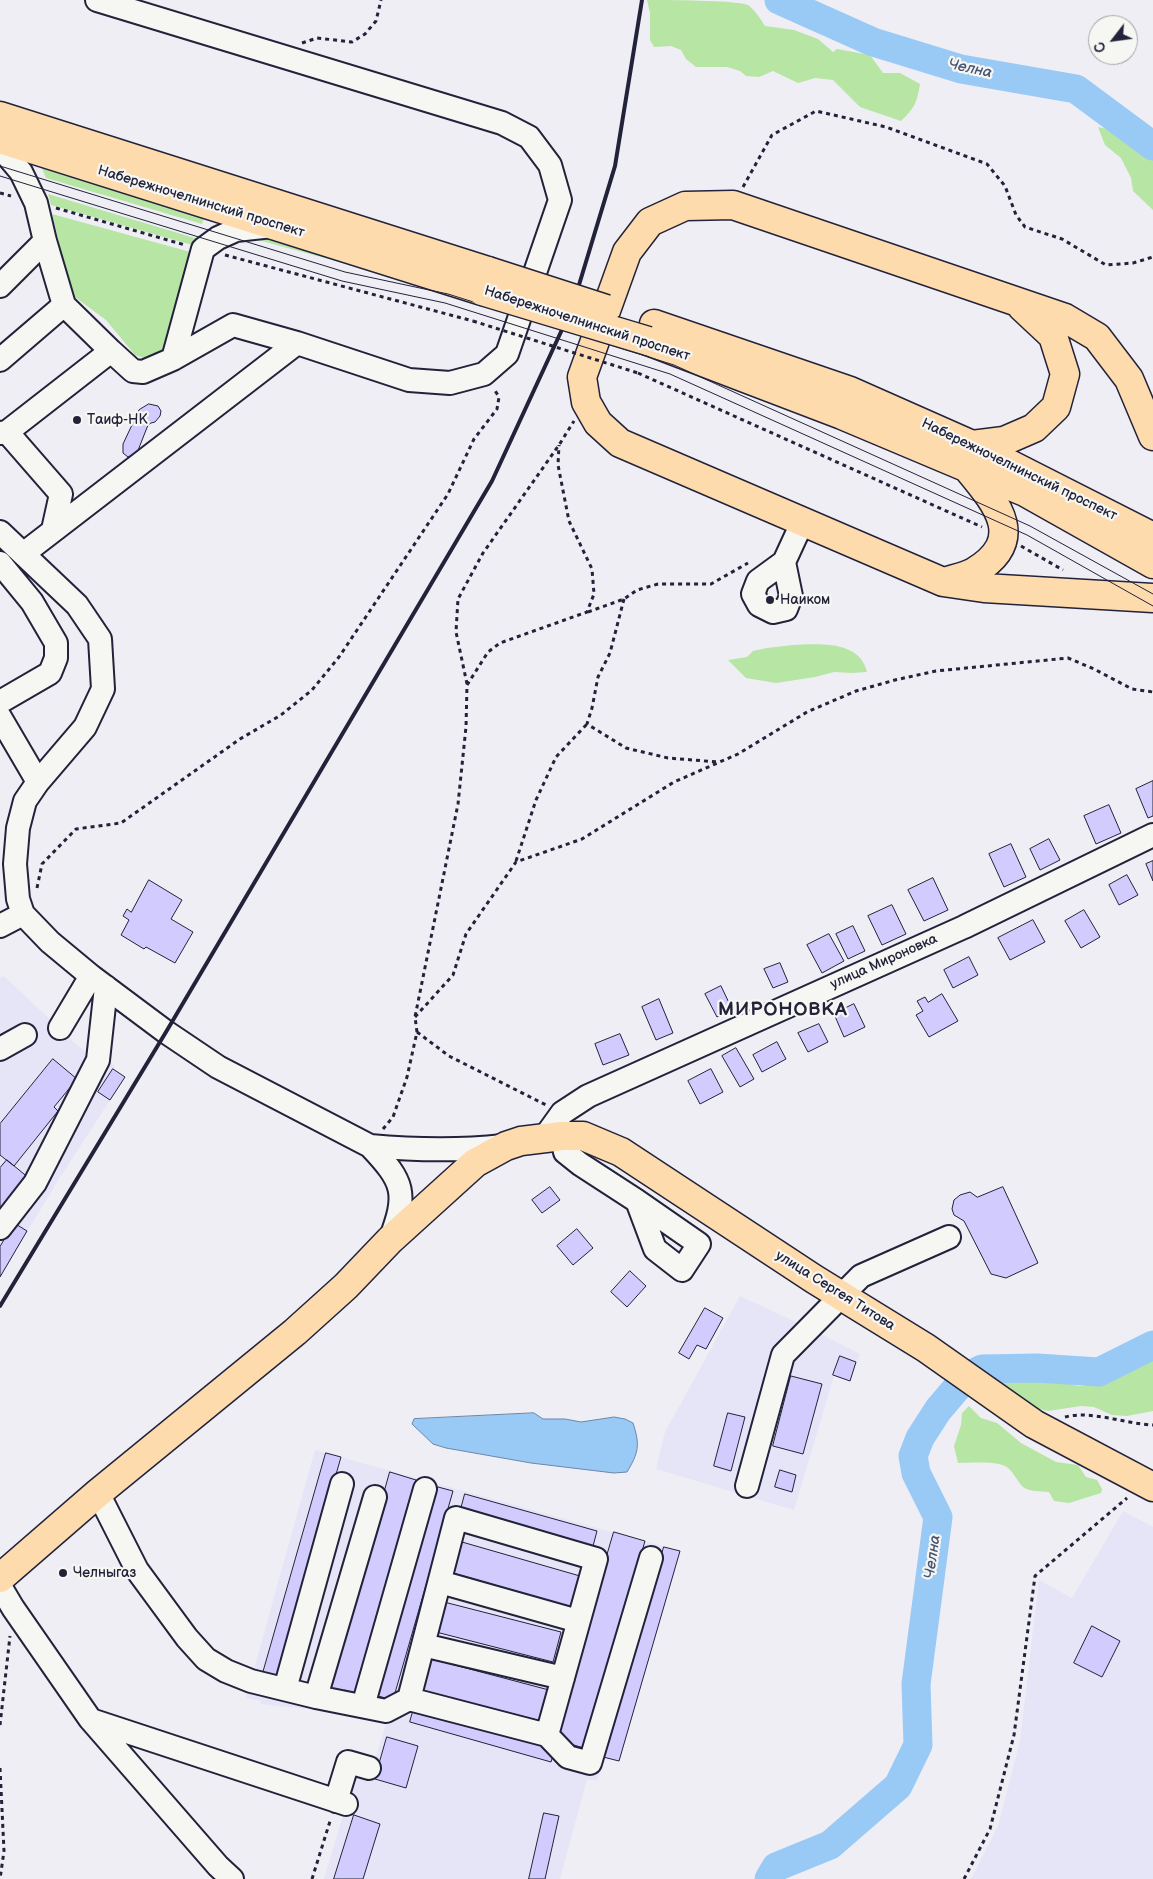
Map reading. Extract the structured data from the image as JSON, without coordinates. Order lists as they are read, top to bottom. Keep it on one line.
{"streets":{"main road":["Набережночелнинский проспект","улица Сергея Титова"],"street":["улица Мироновка"]},"crossings":[["улица Мироновка","улица Сергея Титова"]],"districts":["МИРОНОВКА"],"water":["Челна"],"places":["Таиф-НК","Наиком","Челныгаз"],"north":"bottom left"}
